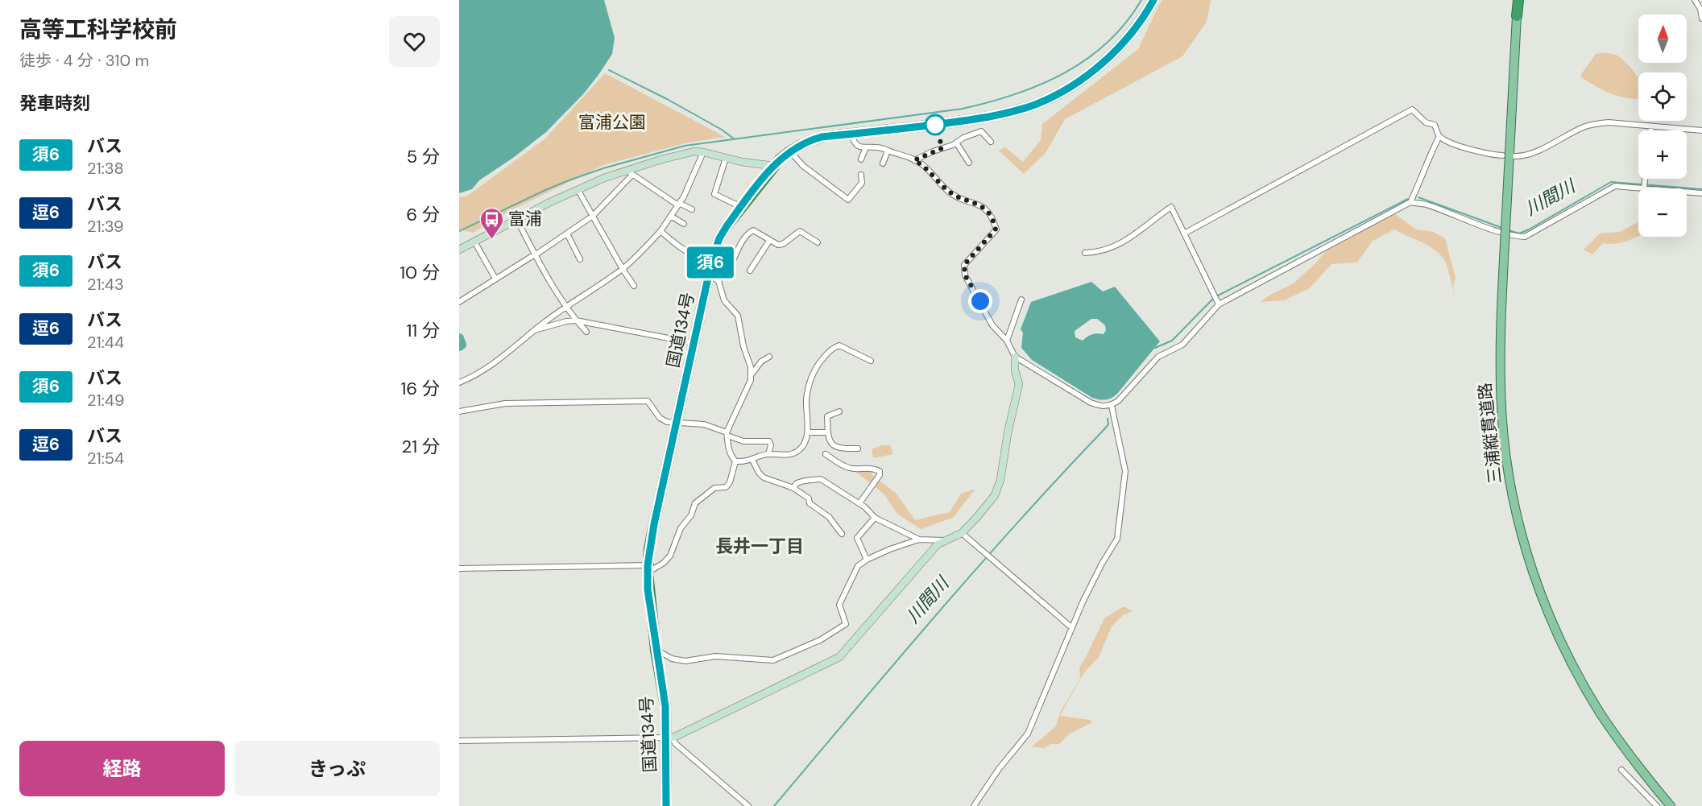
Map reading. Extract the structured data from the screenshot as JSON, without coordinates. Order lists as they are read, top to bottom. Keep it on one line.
{"streets":{"highway":["国道134号"],"main road":["三浦縦貫道路"]},"districts":["長井一丁目"],"water":["川間川"],"parks":["富浦公園"],"places":{"bus stop":["富浦"]},"lines":["bus line 須6"],"north":"top","page":{"heading":[["高等工科学校前","徒歩 · 4 分 · 310 m"],"発車時刻"],"on_map":"須6","map_buttons":["+","−"],"list":[{"mark":"須6","name":"バス","note":"21:38","value":"5 分"},{"mark":"逗6","name":"バス","note":"21:39","value":"6 分"},{"mark":"須6","name":"バス","note":"21:43","value":"10 分"},{"mark":"逗6","name":"バス","note":"21:44","value":"11 分"},{"mark":"須6","name":"バス","note":"21:49","value":"16 分"},{"mark":"逗6","name":"バス","note":"21:54","value":"21 分"}],"buttons":["経路","きっぷ"]}}
